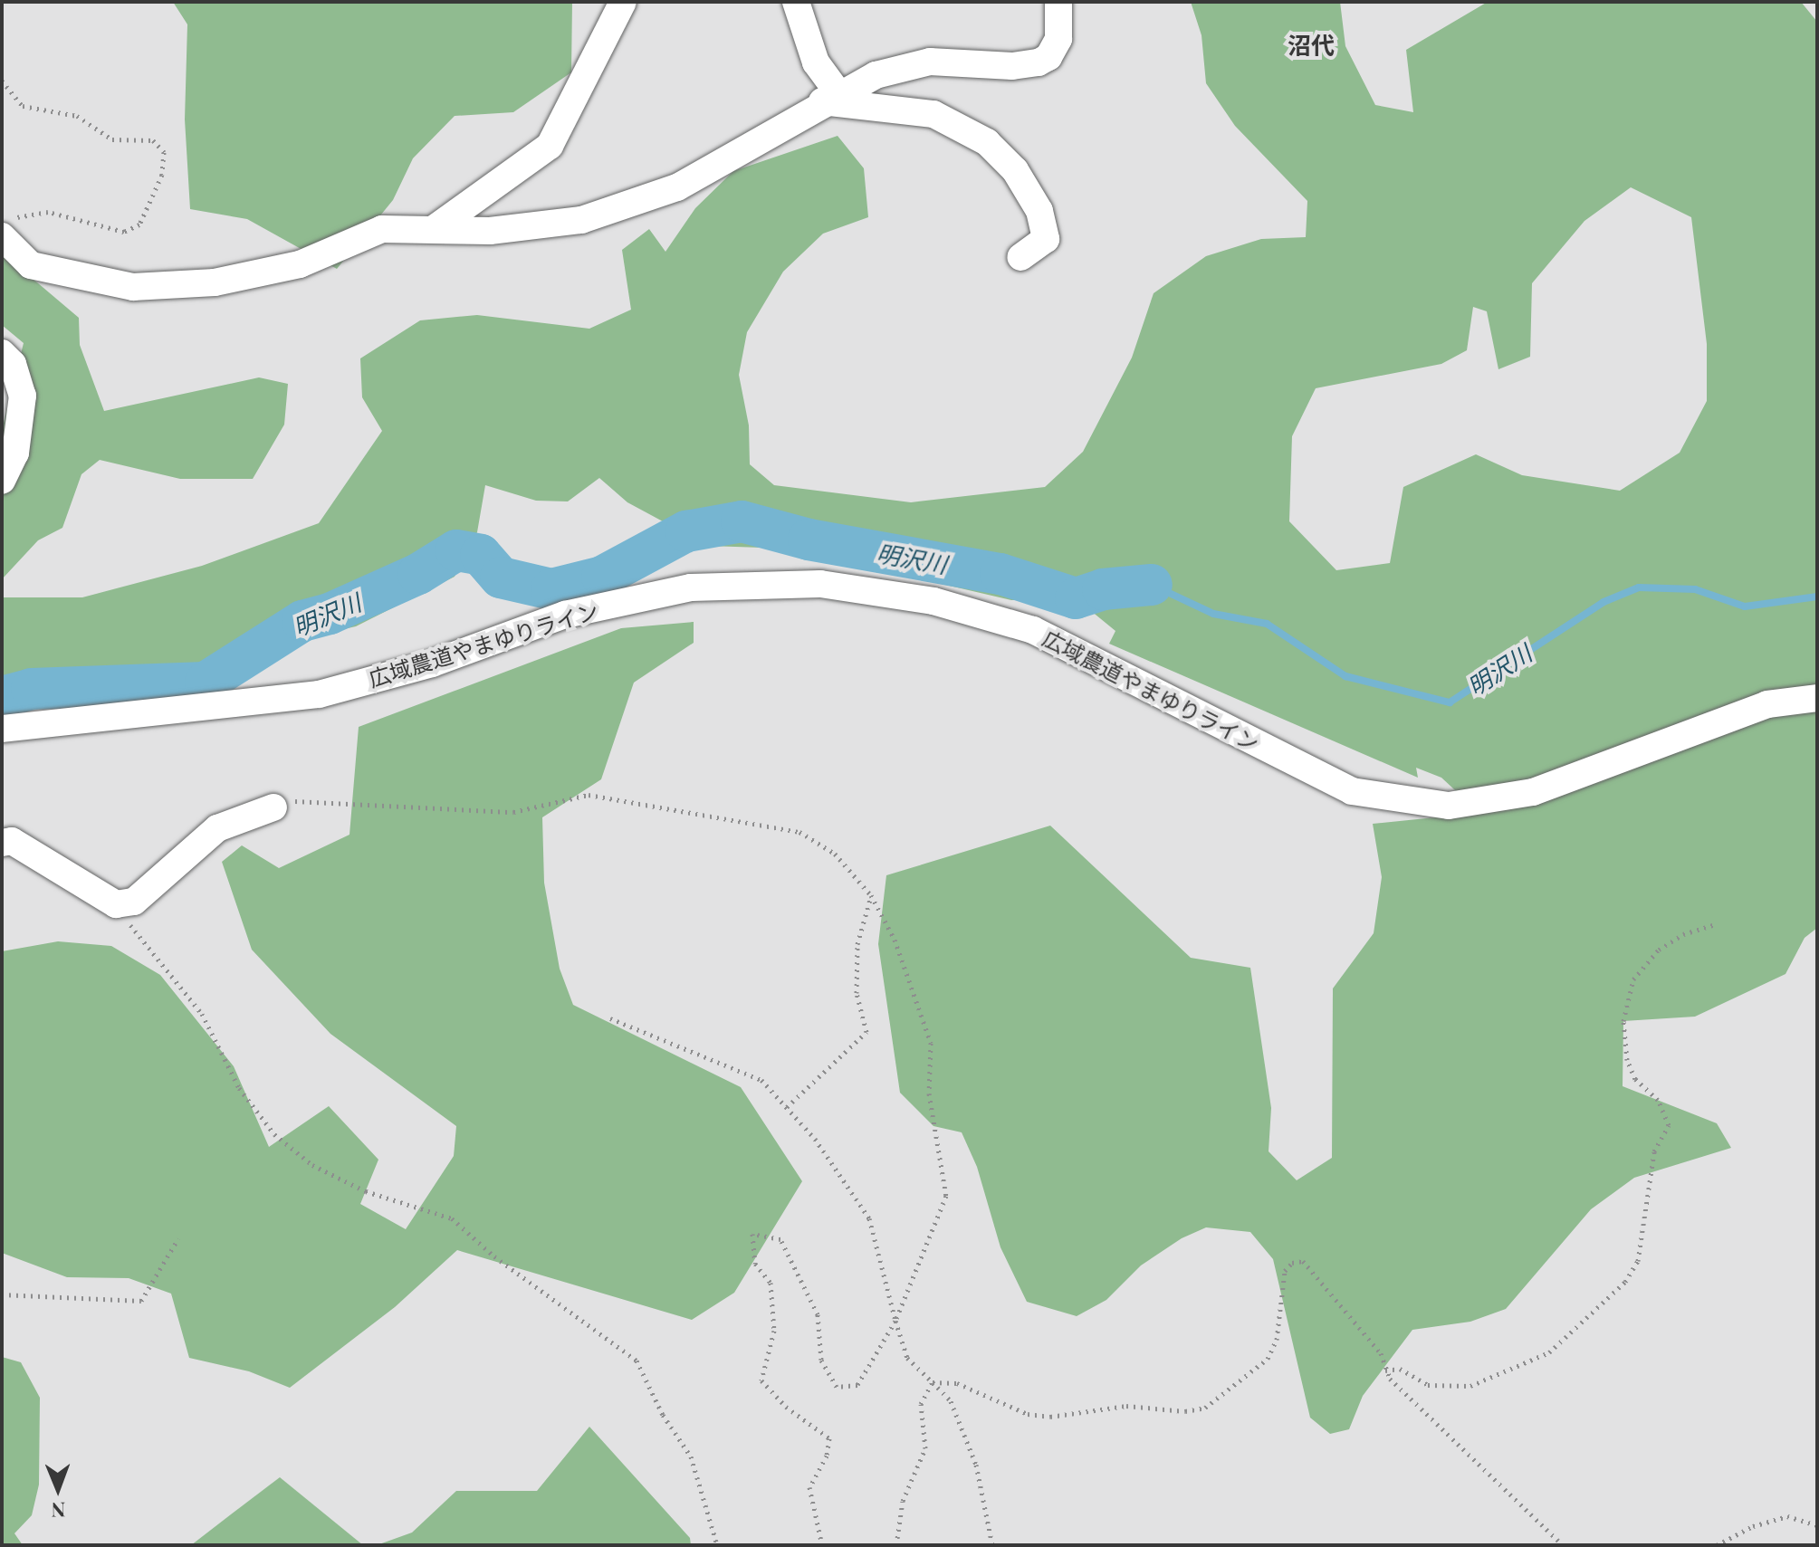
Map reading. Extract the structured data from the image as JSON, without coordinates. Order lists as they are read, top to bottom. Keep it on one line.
{"streets":{"street":["広域農道やまゆりライン"]},"districts":["沼代"],"water":["明沢川"],"north":"bottom"}
